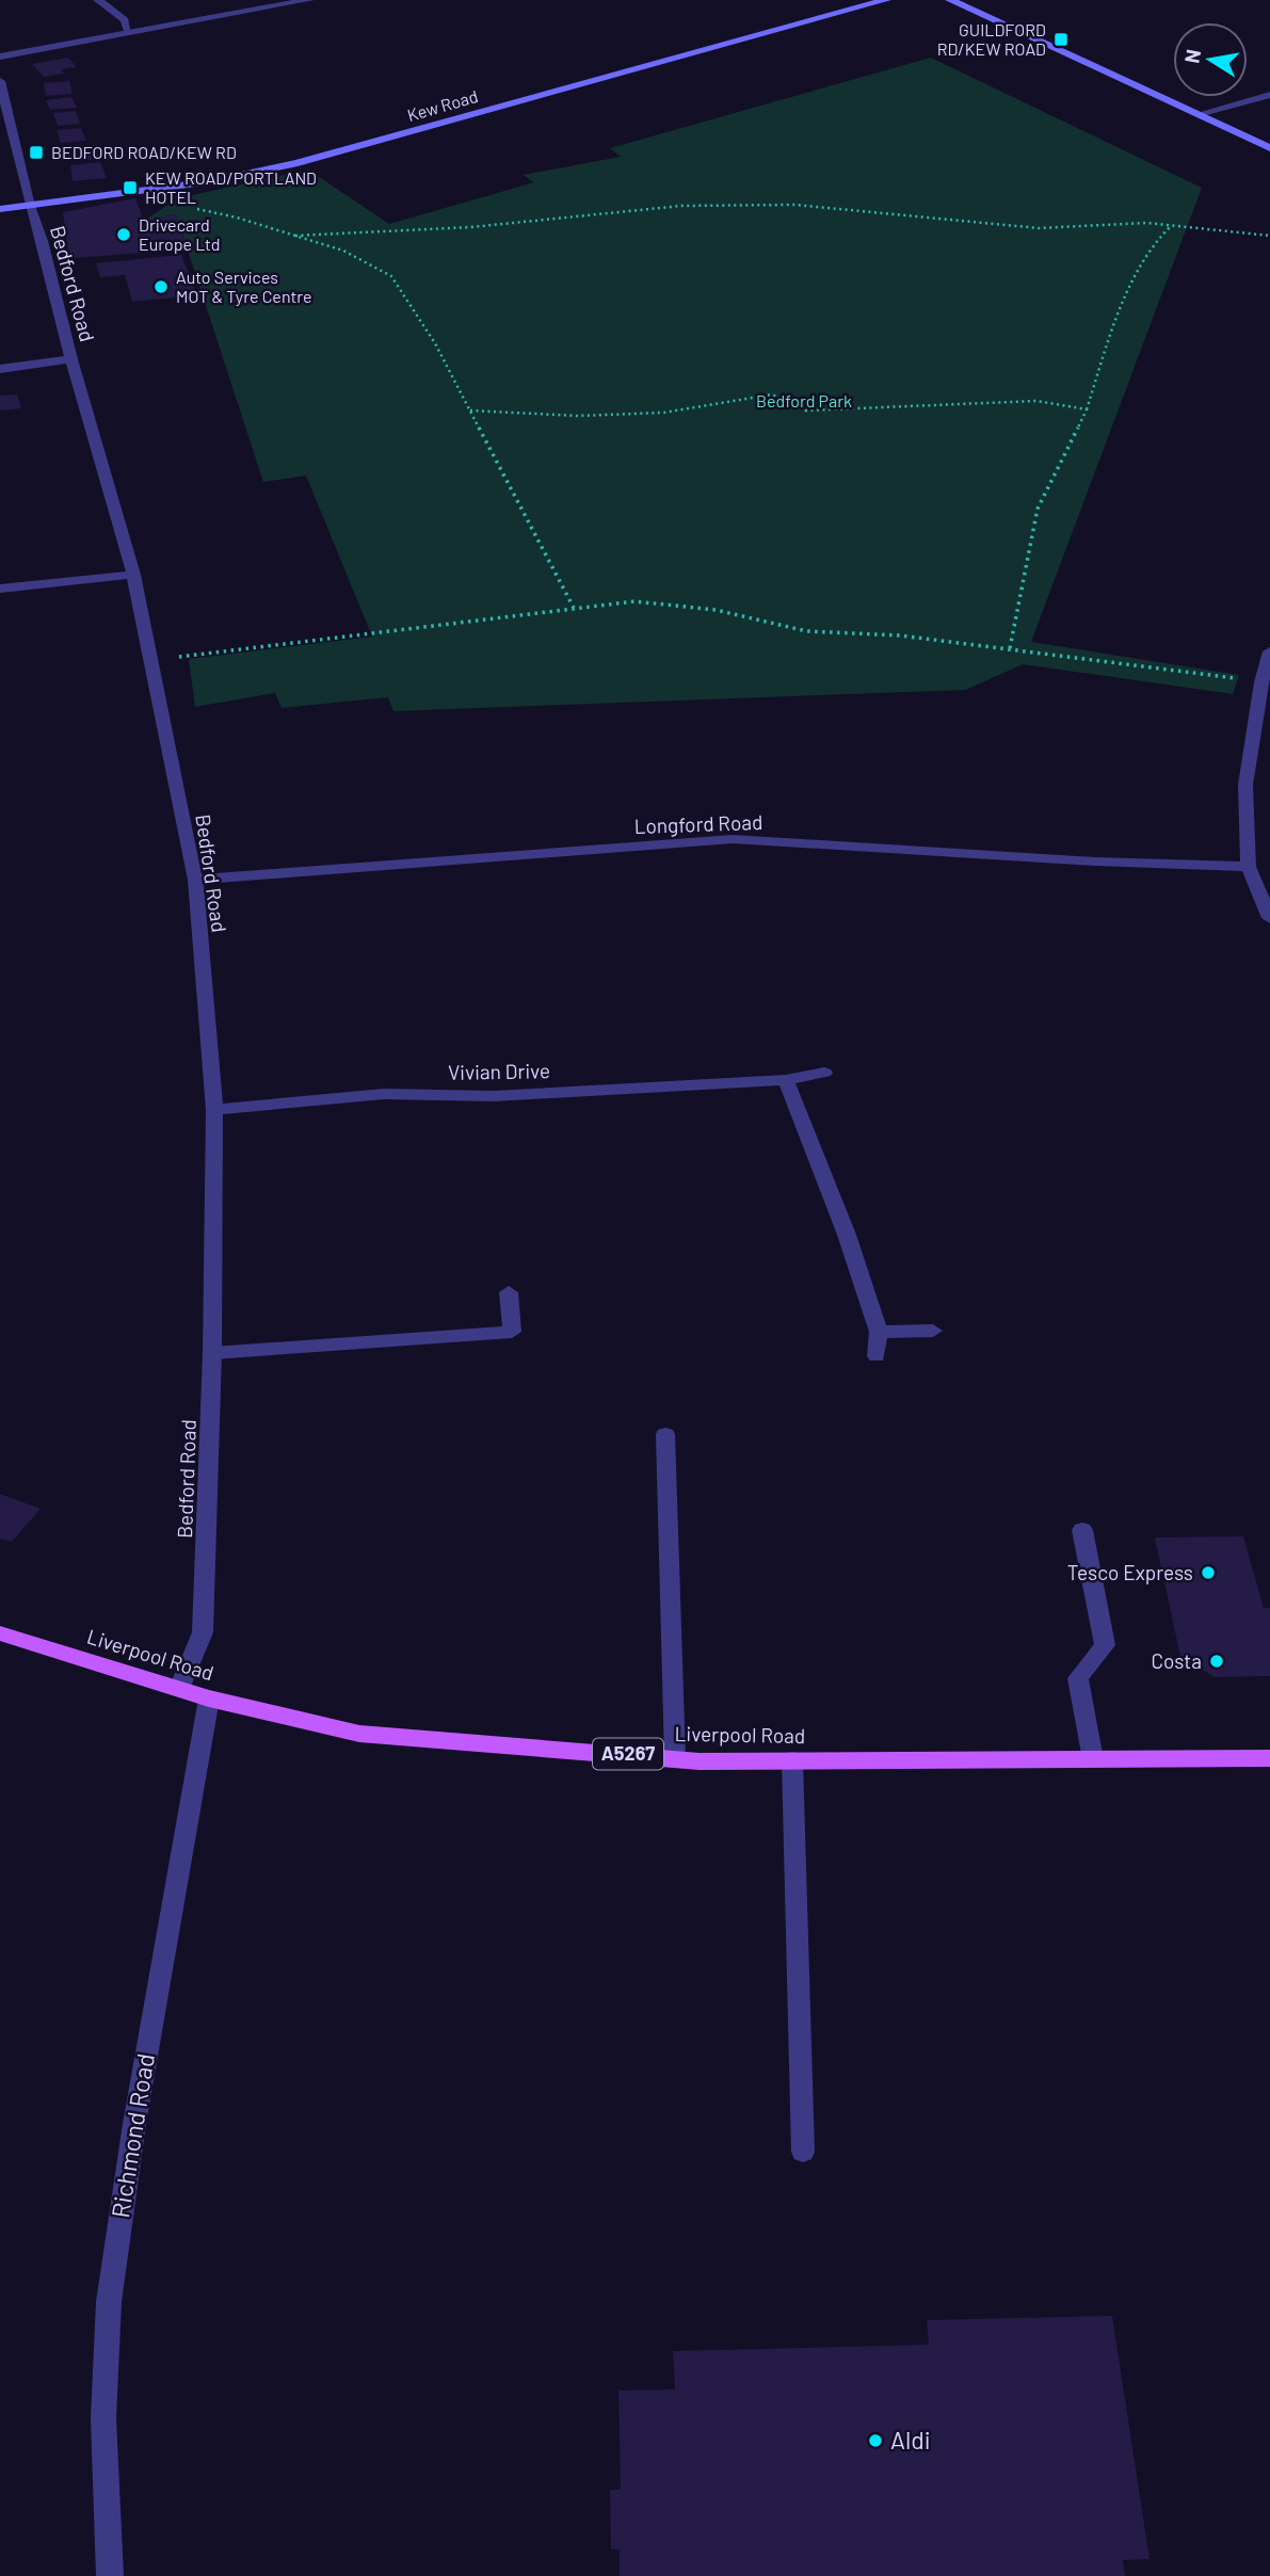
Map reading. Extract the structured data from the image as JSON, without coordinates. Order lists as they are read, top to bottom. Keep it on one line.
{"streets":{"main road":["Kew Road","Liverpool Road","A5267"],"street":["Bedford Road","Longford Road","Vivian Drive","Richmond Road"]},"crossings":[["Kew Road","Bedford Road"],["Bedford Road","Longford Road"],["Bedford Road","Vivian Drive"],["Bedford Road","Liverpool Road"],["Liverpool Road","Richmond Road"]],"parks":["Bedford Park"],"places":{"transit":["GUILDFORD RD/KEW ROAD","BEDFORD ROAD/KEW RD","KEW ROAD/PORTLAND HOTEL"],"other":["Drivecard Europe Ltd","Auto Services MOT & Tyre Centre","Tesco Express","Costa","Aldi"]},"north":"left"}
